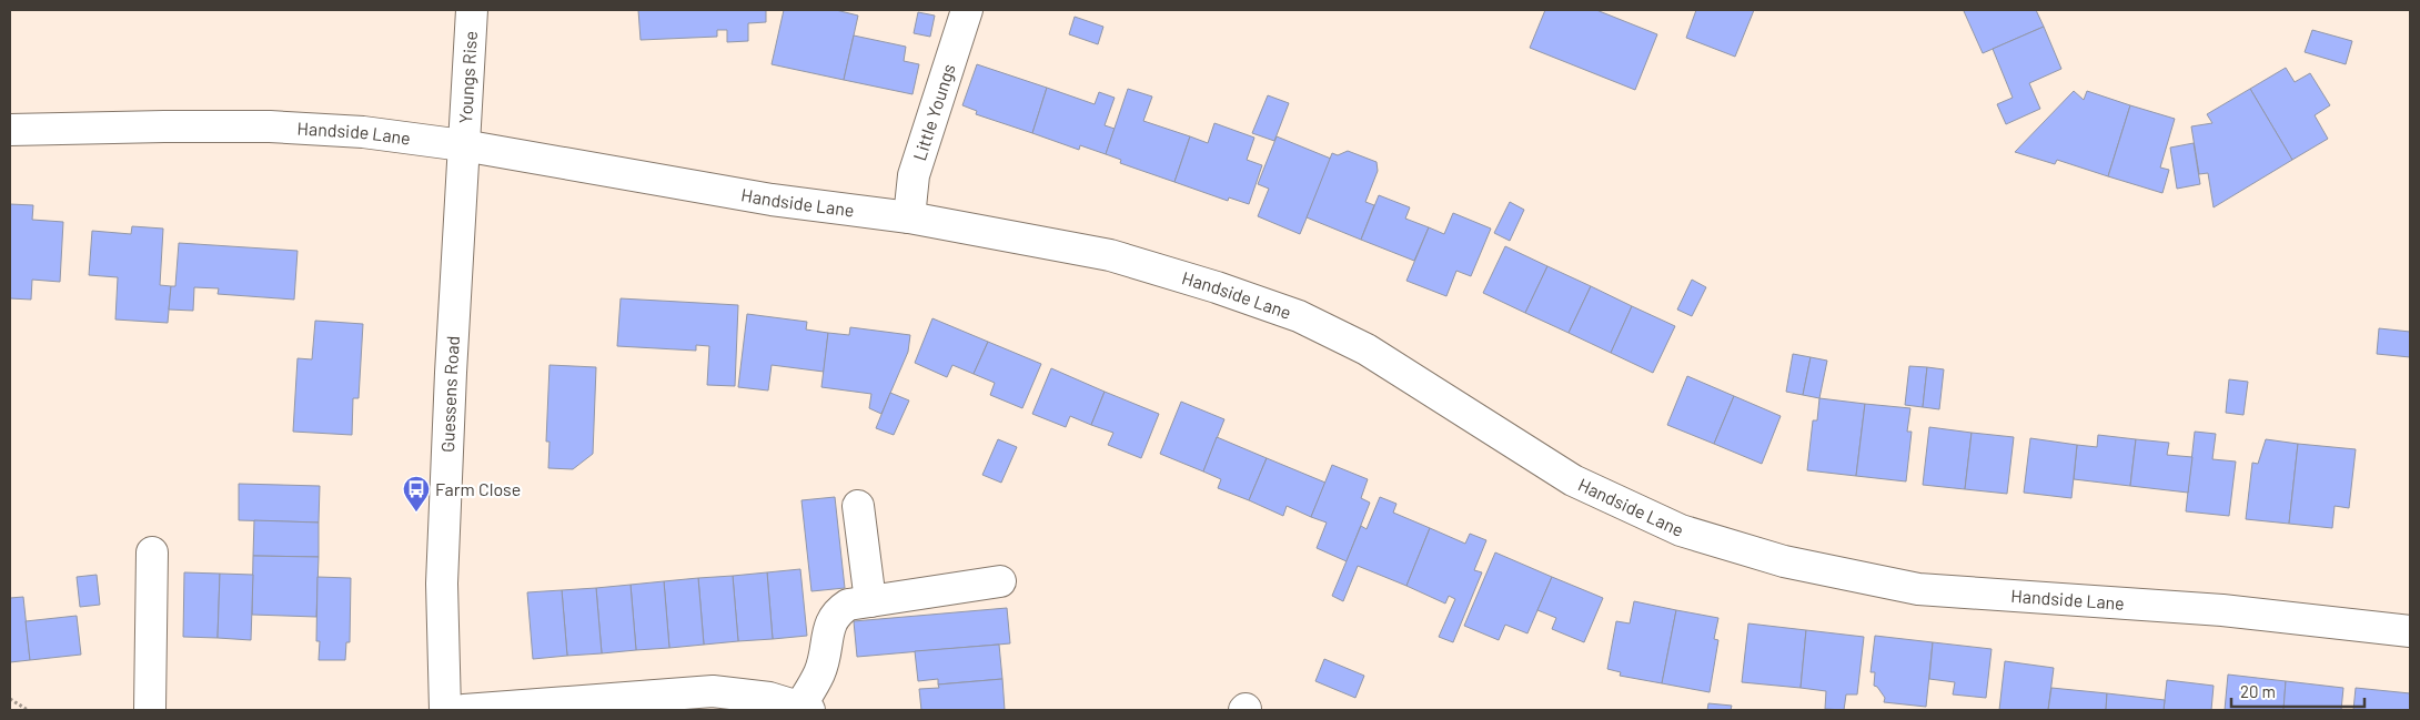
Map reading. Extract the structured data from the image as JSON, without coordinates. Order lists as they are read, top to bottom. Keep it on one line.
{"streets":{"street":["Youngs Rise","Little Youngs","Handside Lane","Guessens Road"]},"crossings":[["Youngs Rise","Handside Lane"],["Youngs Rise","Guessens Road"],["Little Youngs","Handside Lane"],["Handside Lane","Guessens Road"]],"places":{"bus stop":["Farm Close"]},"scale_bar":"20 m"}
